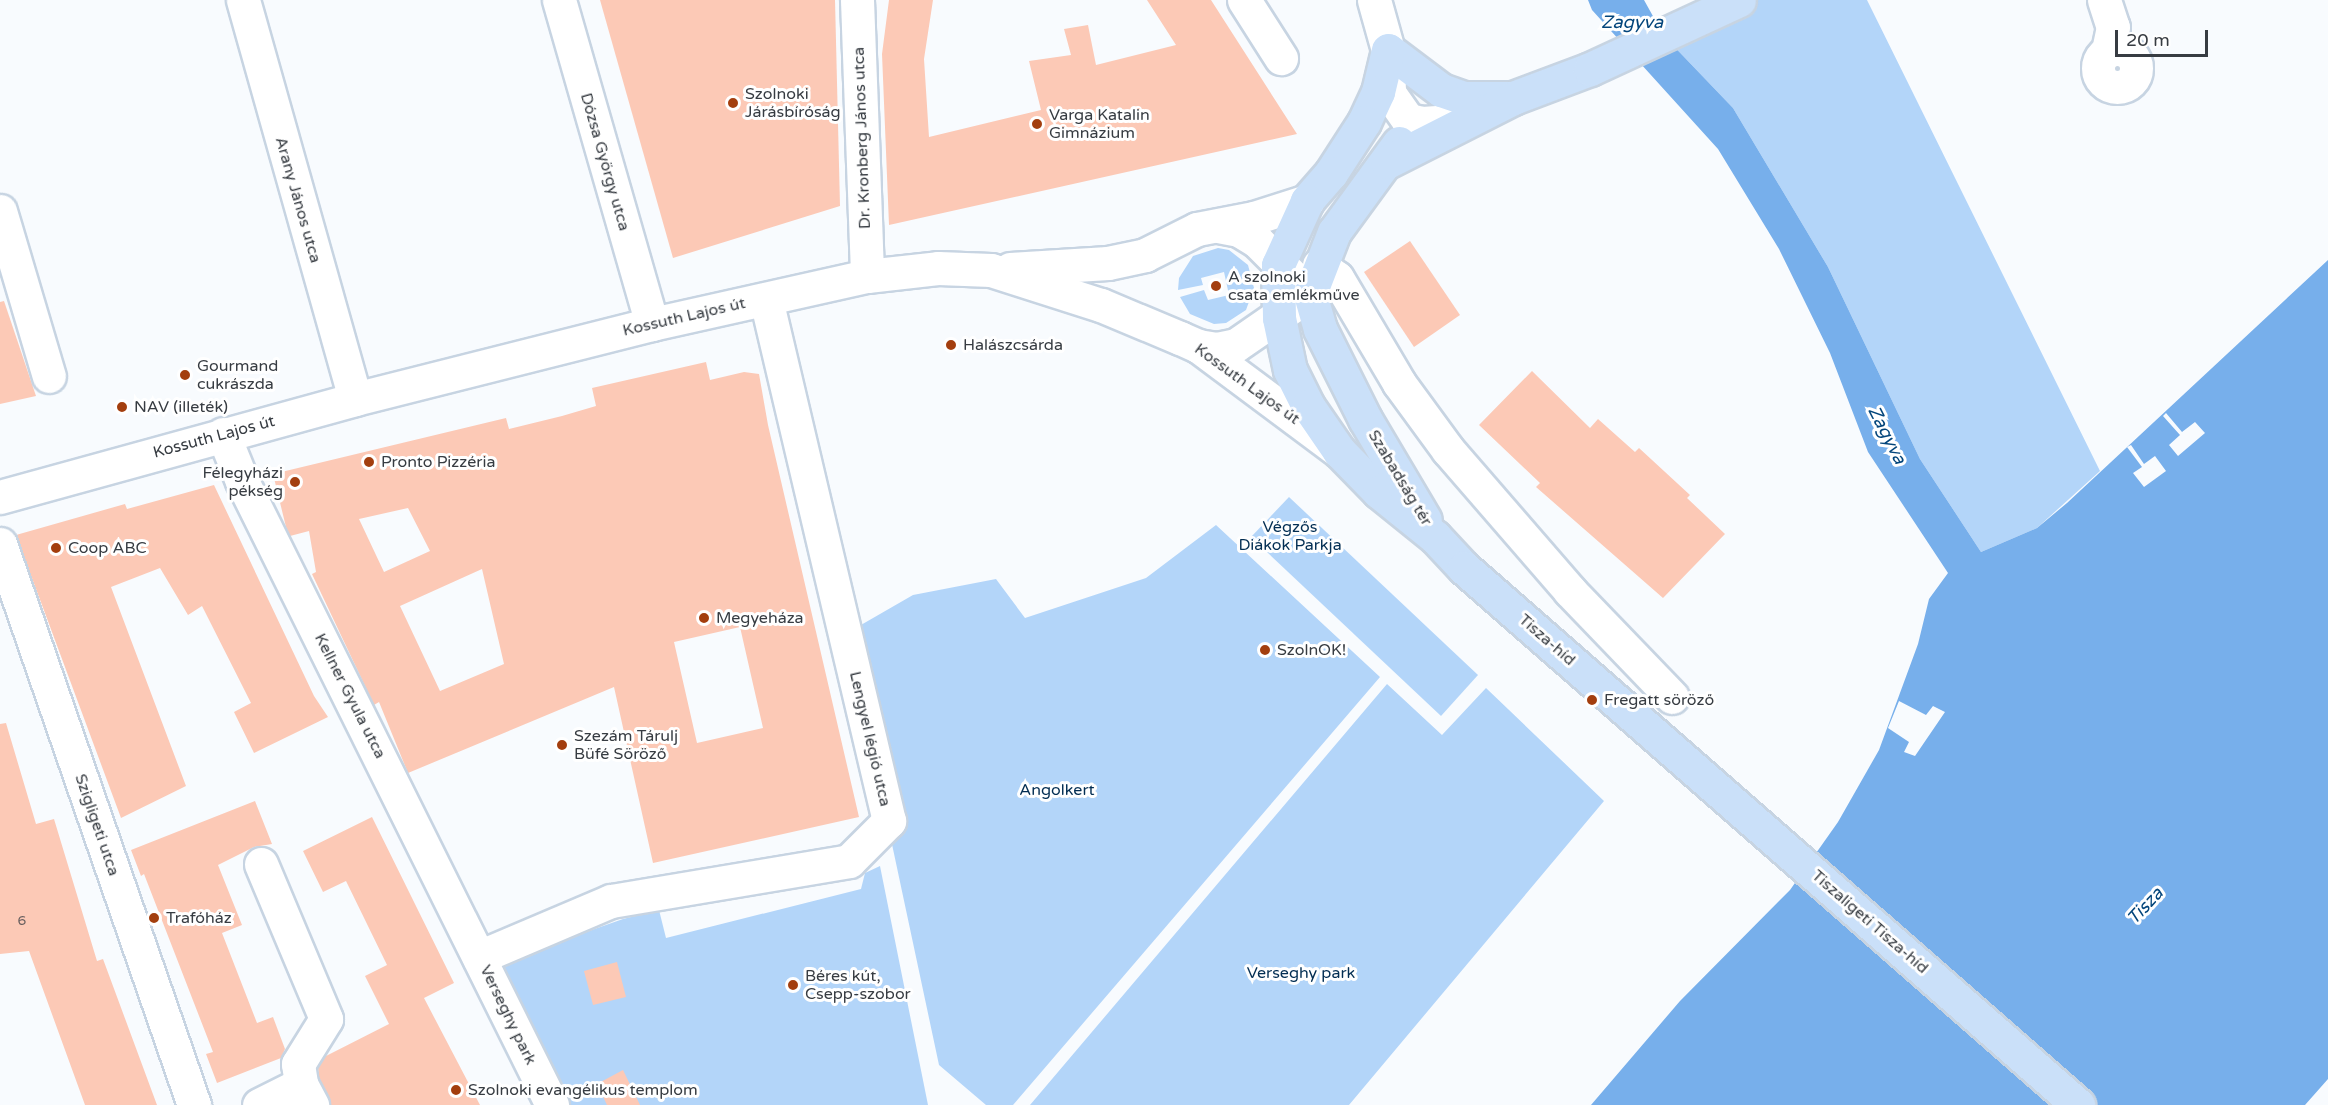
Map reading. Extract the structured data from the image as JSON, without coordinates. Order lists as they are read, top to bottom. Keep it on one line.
{"streets":{"main road":["Szabadság tér","Tisza-híd","Tiszaligeti Tisza-híd"],"street":["Dr. Kronberg János utca","Dózsa György utca","Arany János utca","Kossuth Lajos út","Kellner Gyula utca","Lengyel légió utca","Szigligeti utca","Verseghy park"]},"crossings":[["Dr. Kronberg János utca","Kossuth Lajos út"],["Dózsa György utca","Kossuth Lajos út"],["Arany János utca","Kossuth Lajos út"],["Kossuth Lajos út","Szabadság tér"],["Kossuth Lajos út","Kellner Gyula utca"],["Kossuth Lajos út","Lengyel légió utca"],["Szabadság tér","Tisza-híd"],["Tisza-híd","Tiszaligeti Tisza-híd"],["Kellner Gyula utca","Lengyel légió utca"],["Kellner Gyula utca","Verseghy park"],["Lengyel légió utca","Verseghy park"]],"water":["Zagyva","Tisza"],"parks":["Végzős Diákok Parkja","Angolkert","Verseghy park"],"places":["Szolnoki Járásbíróság","Varga Katalin Gimnázium","A szolnoki csata emlékműve","Halászcsárda","Gourmand cukrászda","NAV (illeték)","Pronto Pizzéria","Félegyházi pékség","Coop ABC","Megyeháza","SzolnOK!","Fregatt söröző","Szezám Tárulj Büfé Söröző","Trafóház","Béres kút, Csepp-szobor","Szolnoki evangélikus templom"],"house_numbers":["6"],"scale_bar":"20 m"}
